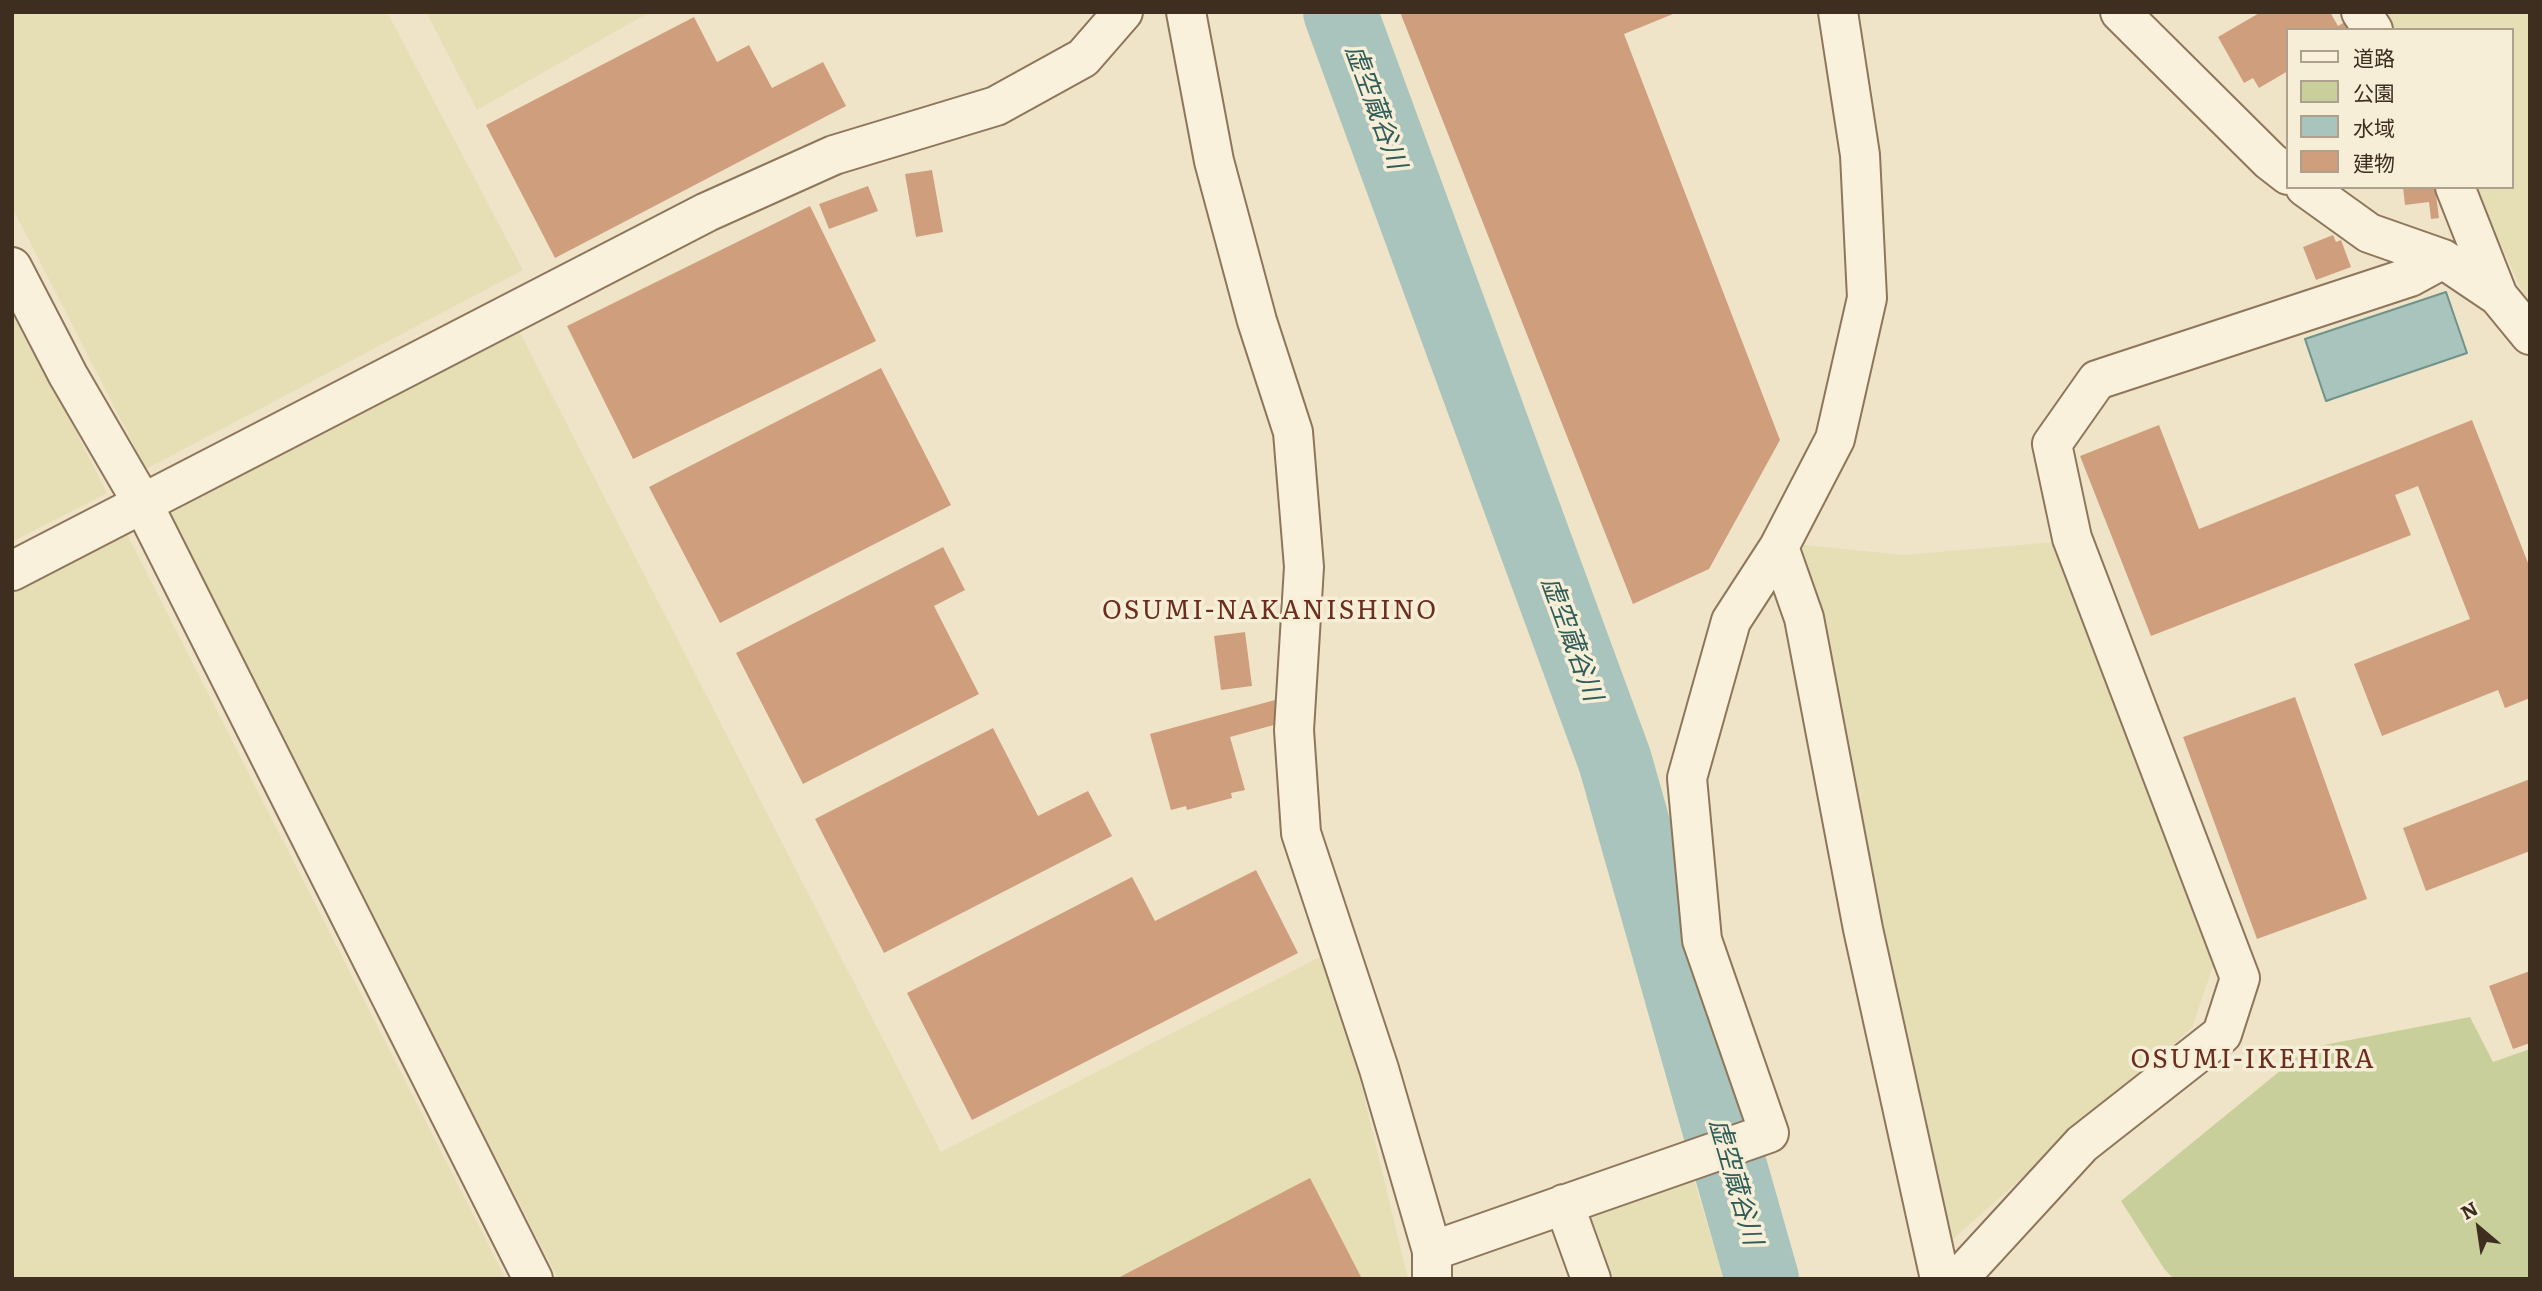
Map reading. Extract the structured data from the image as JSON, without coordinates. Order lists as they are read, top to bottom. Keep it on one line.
{"districts":["OSUMI-NAKANISHINO","OSUMI-IKEHIRA"],"water":["虚空蔵谷川"],"legend":["道路","公園","水域","建物"],"north":"top left"}
